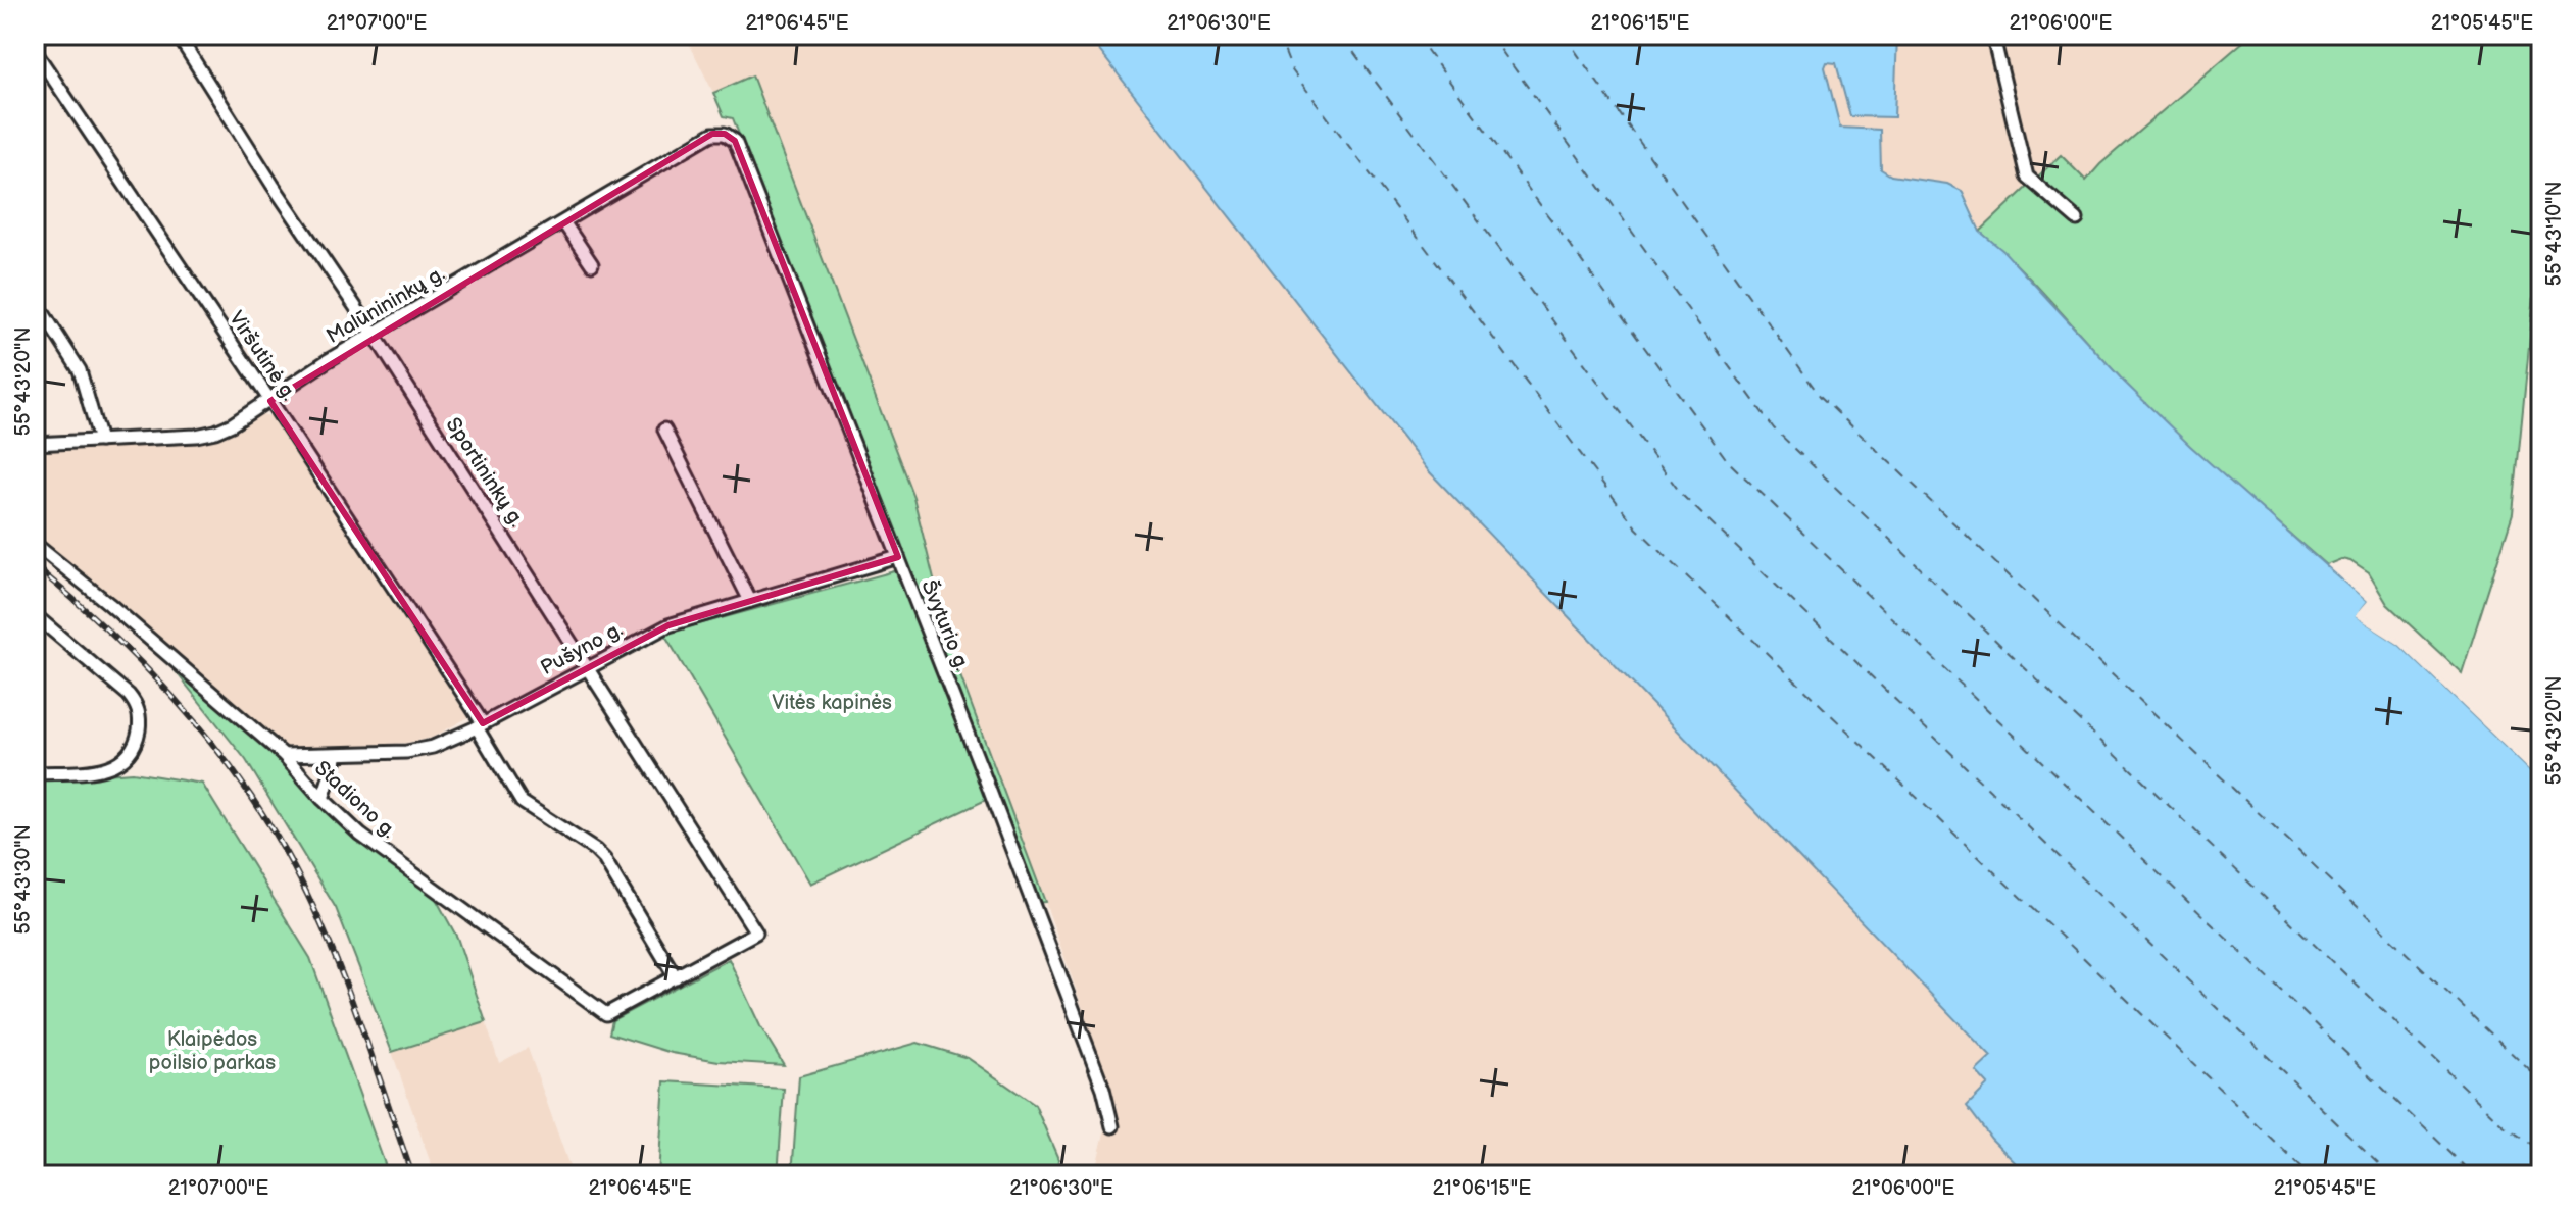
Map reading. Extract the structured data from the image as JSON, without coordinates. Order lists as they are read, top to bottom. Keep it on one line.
{"streets":{"street":["Malūnininkų g.","Viršutinė g.","Sportininkų g.","Švyturio g.","Pušyno g.","Stadiono g."]},"crossings":[["Malūnininkų g.","Viršutinė g."],["Malūnininkų g.","Sportininkų g."],["Malūnininkų g.","Švyturio g."],["Viršutinė g.","Pušyno g."],["Sportininkų g.","Pušyno g."],["Sportininkų g.","Stadiono g."],["Švyturio g.","Pušyno g."],["Pušyno g.","Stadiono g."]],"parks":["Vitės kapinės","Klaipėdos poilsio parkas"],"coordinates":["21°07'00\"E","21°06'45\"E","21°06'30\"E","21°06'15\"E","21°06'00\"E","21°05'45\"E","55°43'10\"N","55°43'20\"N","55°43'30\"N"]}
